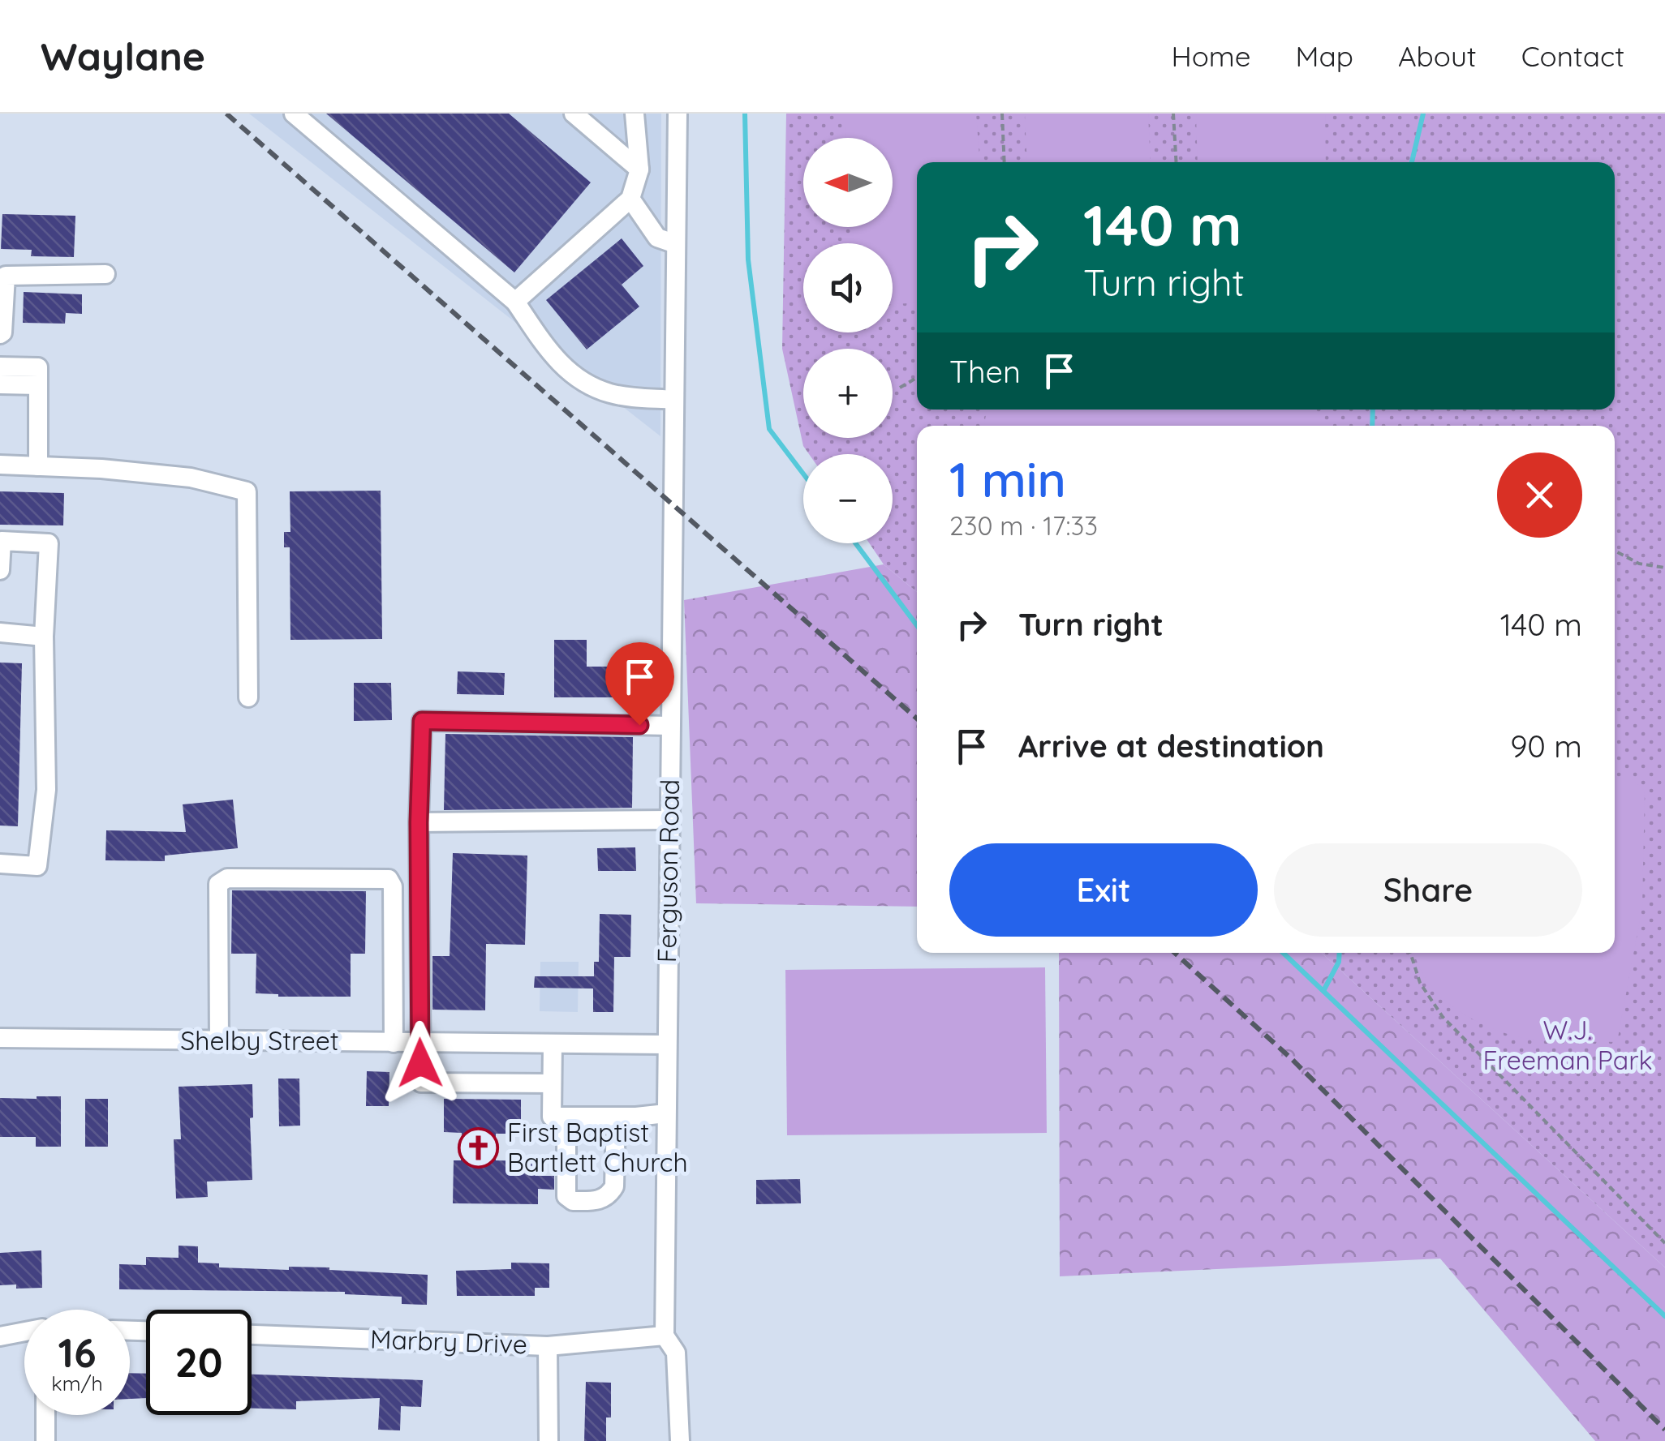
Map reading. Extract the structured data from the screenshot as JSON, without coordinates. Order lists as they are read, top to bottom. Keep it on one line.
{"streets":{"street":["Ferguson Road","Shelby Street","Marbry Drive"]},"crossings":[["Ferguson Road","Shelby Street"],["Ferguson Road","Marbry Drive"]],"parks":["W.J. Freeman Park"],"places":{"church":["First Baptist Bartlett Church"]},"north":"left","page":{"header":"Waylane","nav":["Home","Map","About","Contact"],"map_buttons":["+","−"],"turn":["140 m","Turn right"],"then":"Then","heading":["1 min","230 m · 17:33"],"list":[{"name":"Turn right","value":"140 m"},{"name":"Arrive at destination","value":"90 m"}],"buttons":["Exit","Share"],"speed":"16 km/h","limit":"20"}}
